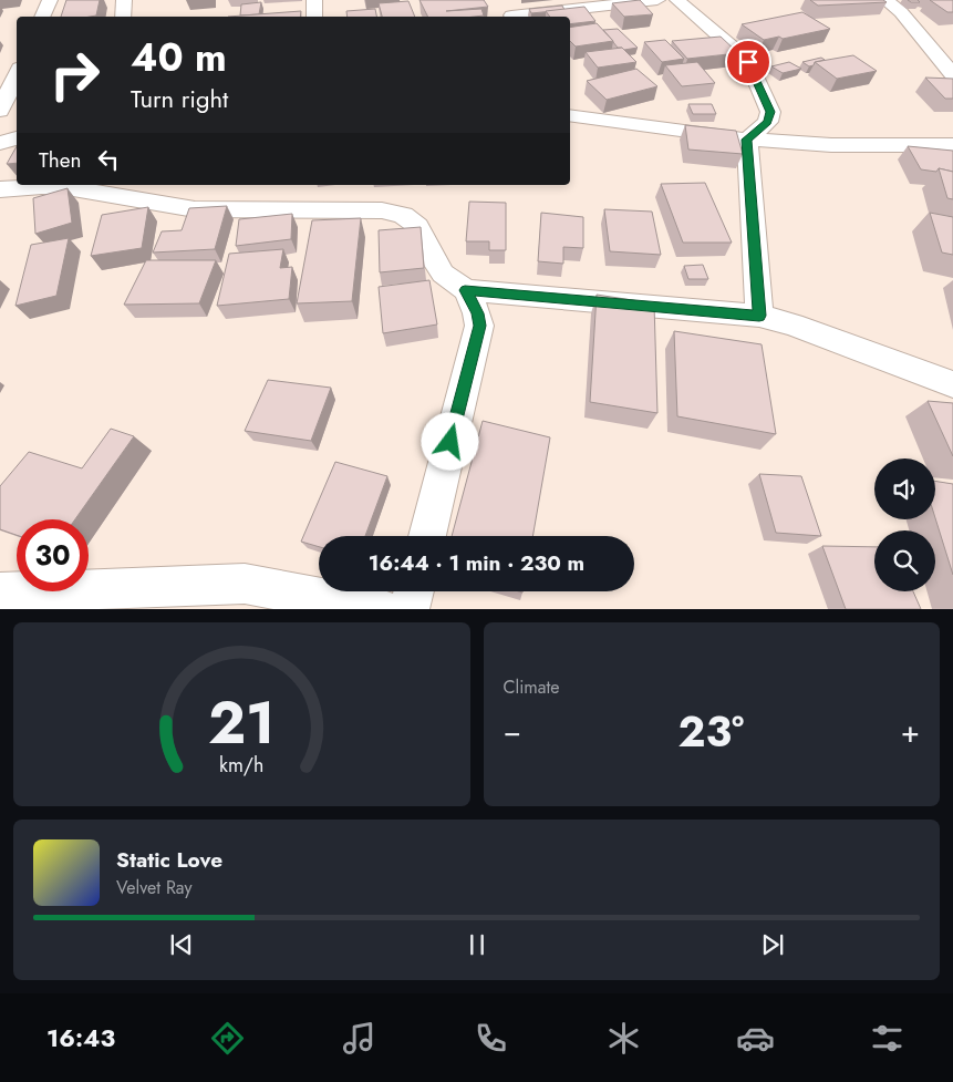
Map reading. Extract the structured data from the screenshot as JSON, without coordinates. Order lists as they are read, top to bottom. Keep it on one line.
{"page":{"turn":["40 m","Turn right"],"then":"Then","limit":"30","trip":"16:44 · 1 min · 230 m","tile":"Climate","heat":["−","23°","+"],"song":["Static Love","Velvet Ray"],"tabs":"16:43","gauge":["21","km/h"]}}
